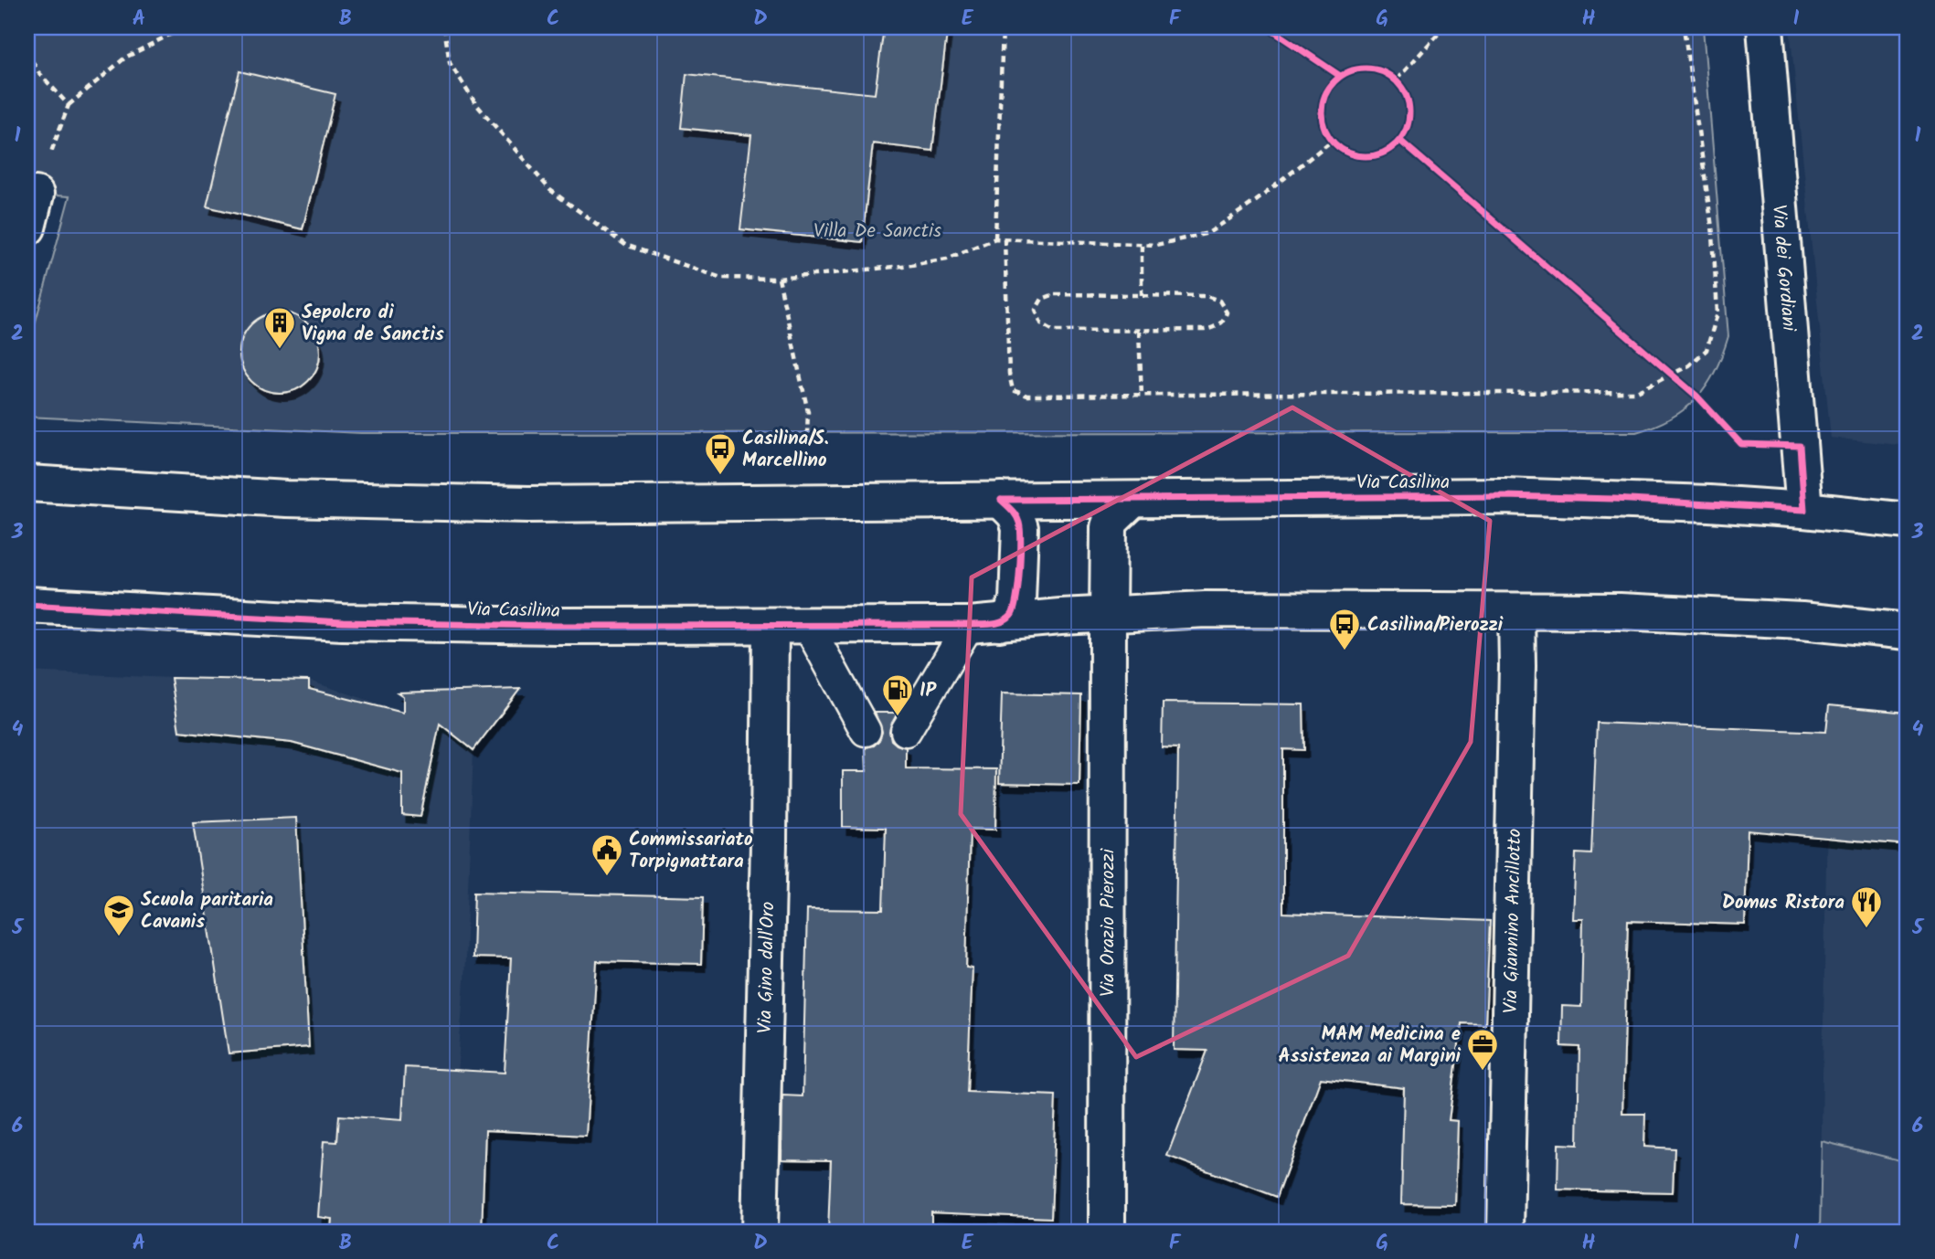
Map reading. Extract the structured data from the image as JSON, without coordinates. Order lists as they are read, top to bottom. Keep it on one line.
{"streets":{"main road":["Via dei Gordiani","Via Casilina","Via Giannino Ancillotto","Via Orazio Pierozzi","Via Gino dall'Oro"]},"crossings":[["Via dei Gordiani","Via Casilina"],["Via Casilina","Via Giannino Ancillotto"],["Via Casilina","Via Orazio Pierozzi"],["Via Casilina","Via Gino dall'Oro"]],"parks":["Villa De Sanctis"],"places":{"building":["Sepolcro di Vigna de Sanctis"],"bus stop":["Casilina/S. Marcellino","Casilina/Pierozzi"],"fuel station":["IP"],"public building":["Commissariato Torpignattara"],"restaurant":["Domus Ristora"],"school or university":["Scuola paritaria Cavanis"],"office":["MAM Medicina e Assistenza ai Margini"]},"grid":{"columns":["A","B","C","D","E","F","G","H","I"],"rows":["1","2","3","4","5","6"]}}
